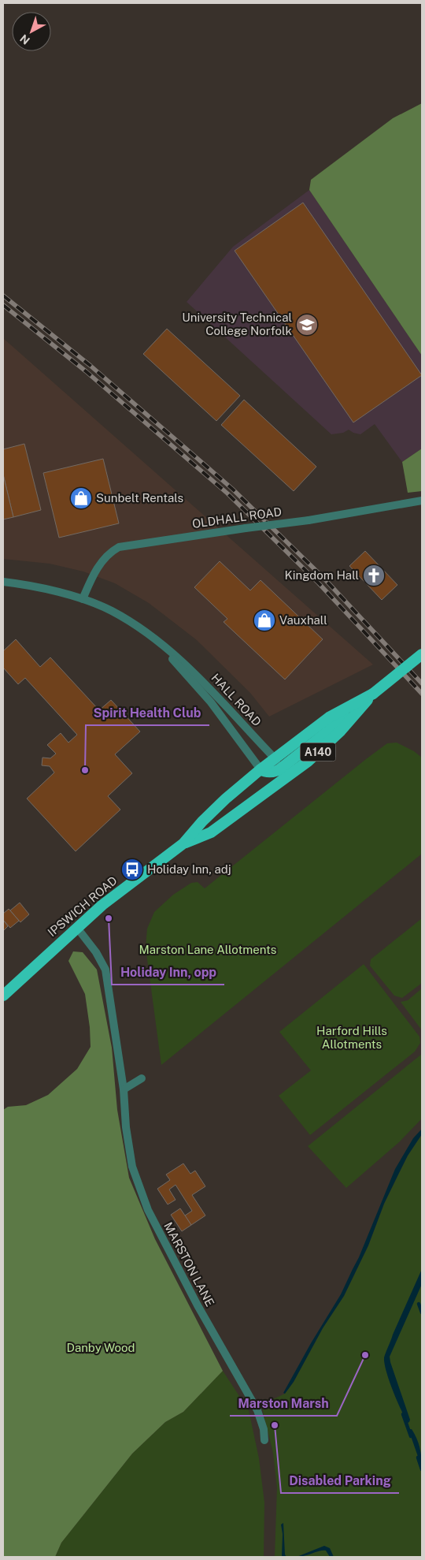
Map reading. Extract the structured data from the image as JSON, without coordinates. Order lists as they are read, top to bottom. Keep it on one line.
{"streets":{"highway":["A140","IPSWICH ROAD"],"street":["OLDHALL ROAD","HALL ROAD","MARSTON LANE"]},"crossings":[["OLDHALL ROAD","HALL ROAD"],["HALL ROAD","IPSWICH ROAD"],["IPSWICH ROAD","MARSTON LANE"]],"parks":["Marston Lane Allotments","Harford Hills Allotments","Danby Wood"],"places":{"school or university":["University Technical College Norfolk"],"shop":["Sunbelt Rentals","Vauxhall"],"church":["Kingdom Hall"],"other":["Spirit Health Club","Holiday Inn, opp","Marston Marsh","Disabled Parking"],"bus stop":["Holiday Inn, adj"]},"north":"bottom left"}
